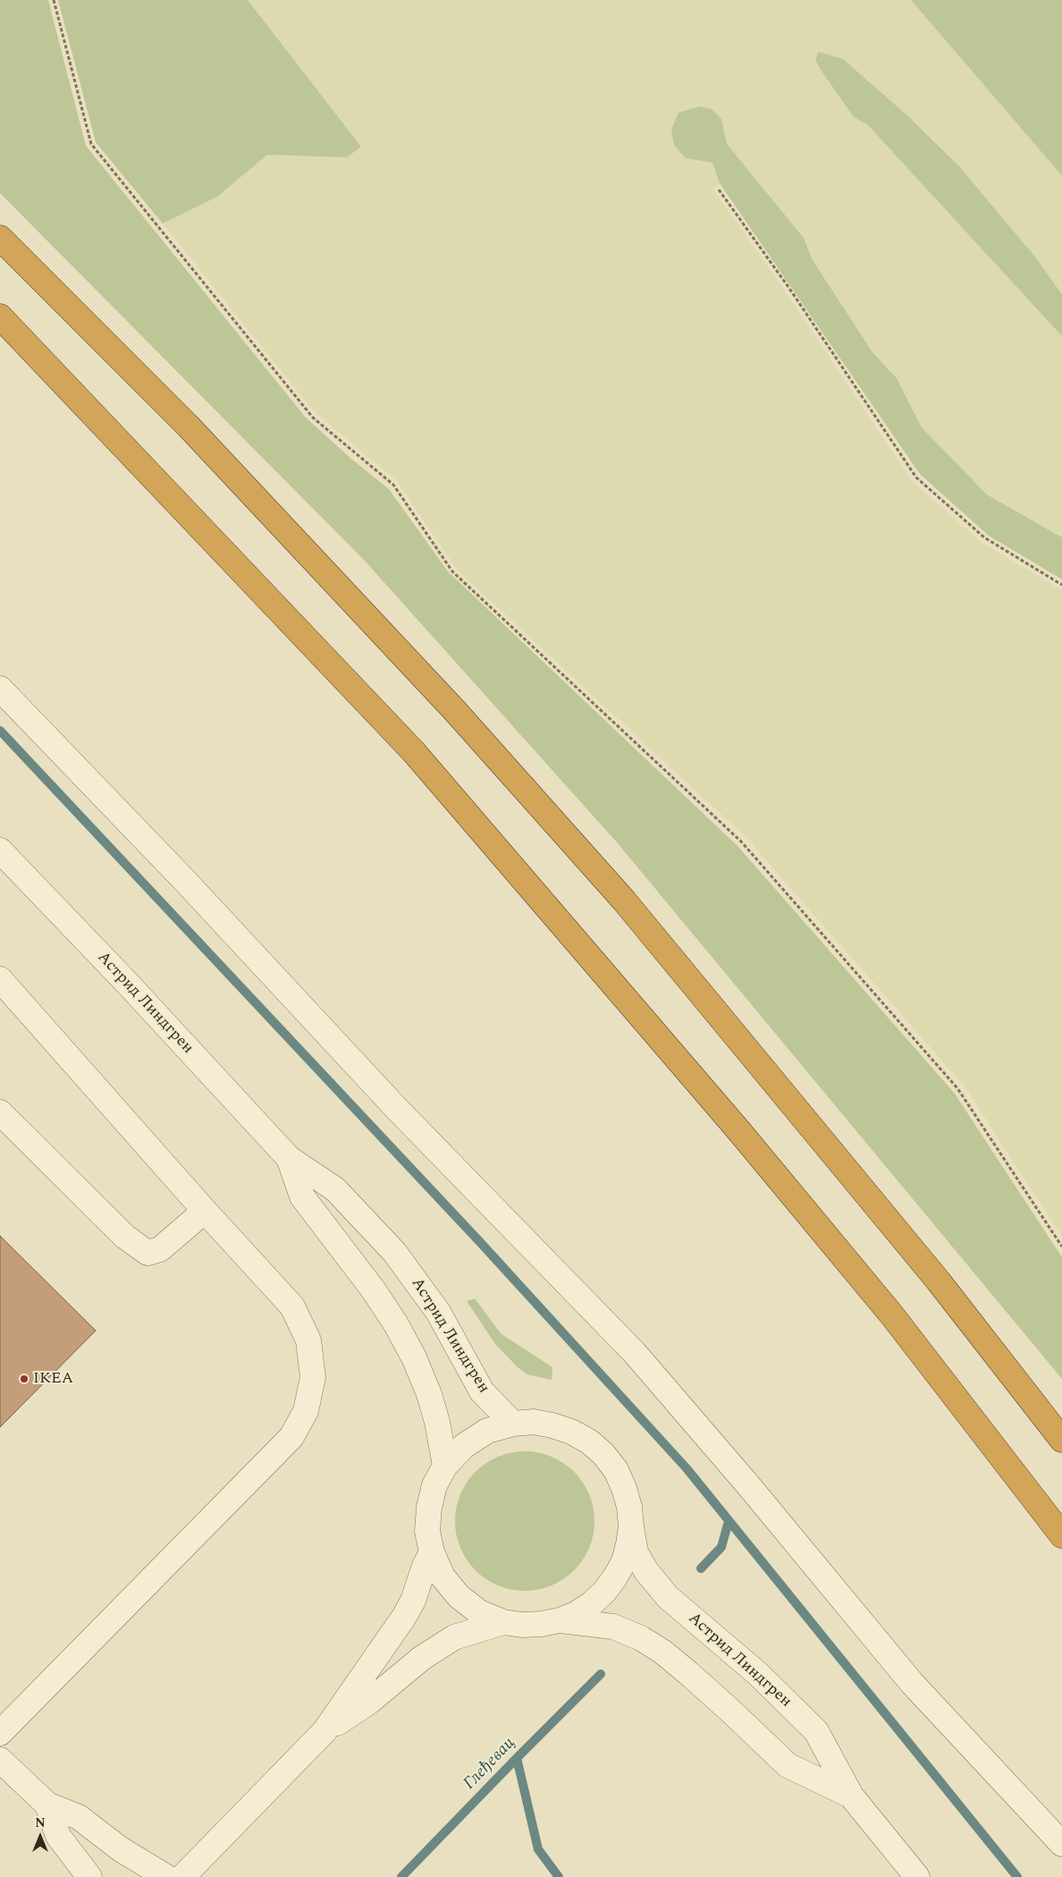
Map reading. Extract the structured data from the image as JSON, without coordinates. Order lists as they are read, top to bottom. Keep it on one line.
{"streets":{"street":["Астрид Линдгрен"]},"water":["Глеђевац"],"places":["IKEA"],"north":"top"}
